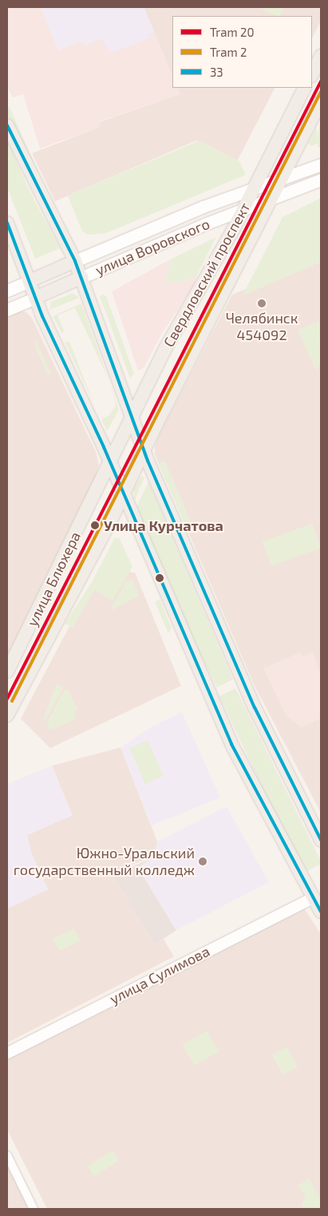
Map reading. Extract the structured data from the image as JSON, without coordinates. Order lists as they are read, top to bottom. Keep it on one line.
{"streets":{"main road":["улица Воровского","Свердловский проспект","улица Блюхера"],"street":["улица Сулимова"]},"crossings":[["улица Воровского","Свердловский проспект"],["Свердловский проспект","улица Блюхера"]],"places":["Челябинск 454092","Улица Курчатова","Южно-Уральский государственный колледж"],"lines":["tram line 20","tram line 2","transit line 33"],"legend":["Tram 20","Tram 2","33"]}
